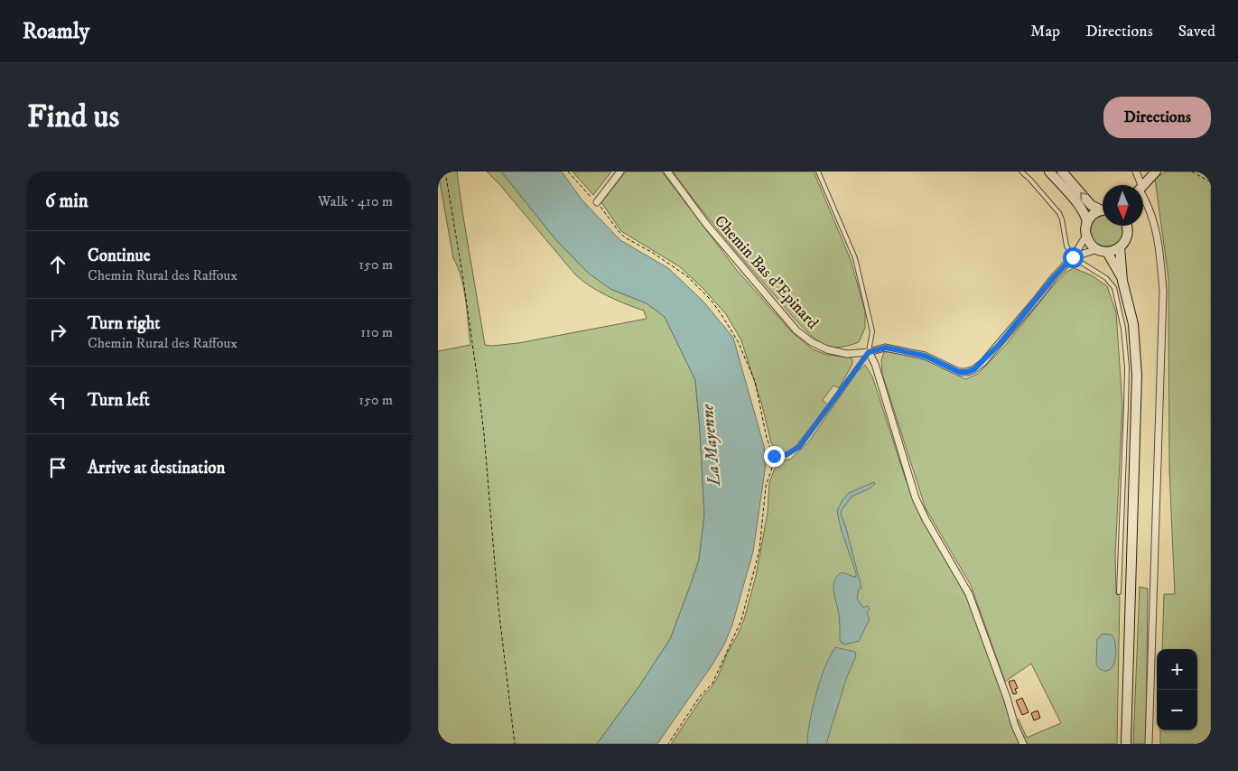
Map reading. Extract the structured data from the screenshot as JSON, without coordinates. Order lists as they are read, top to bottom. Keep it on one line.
{"streets":{"street":["Chemin Bas d'Epinard"]},"water":["La Mayenne"],"north":"bottom","page":{"header":"Roamly","nav":["Map","Directions","Saved"],"buttons":"Directions","title":"Find us","heading":["6 min","Walk · 410 m"],"list":[["Continue","Chemin Rural des Raffoux","150 m"],["Turn right","Chemin Rural des Raffoux","110 m"],["Turn left","150 m"],"Arrive at destination"],"map_buttons":["+","−"]}}
